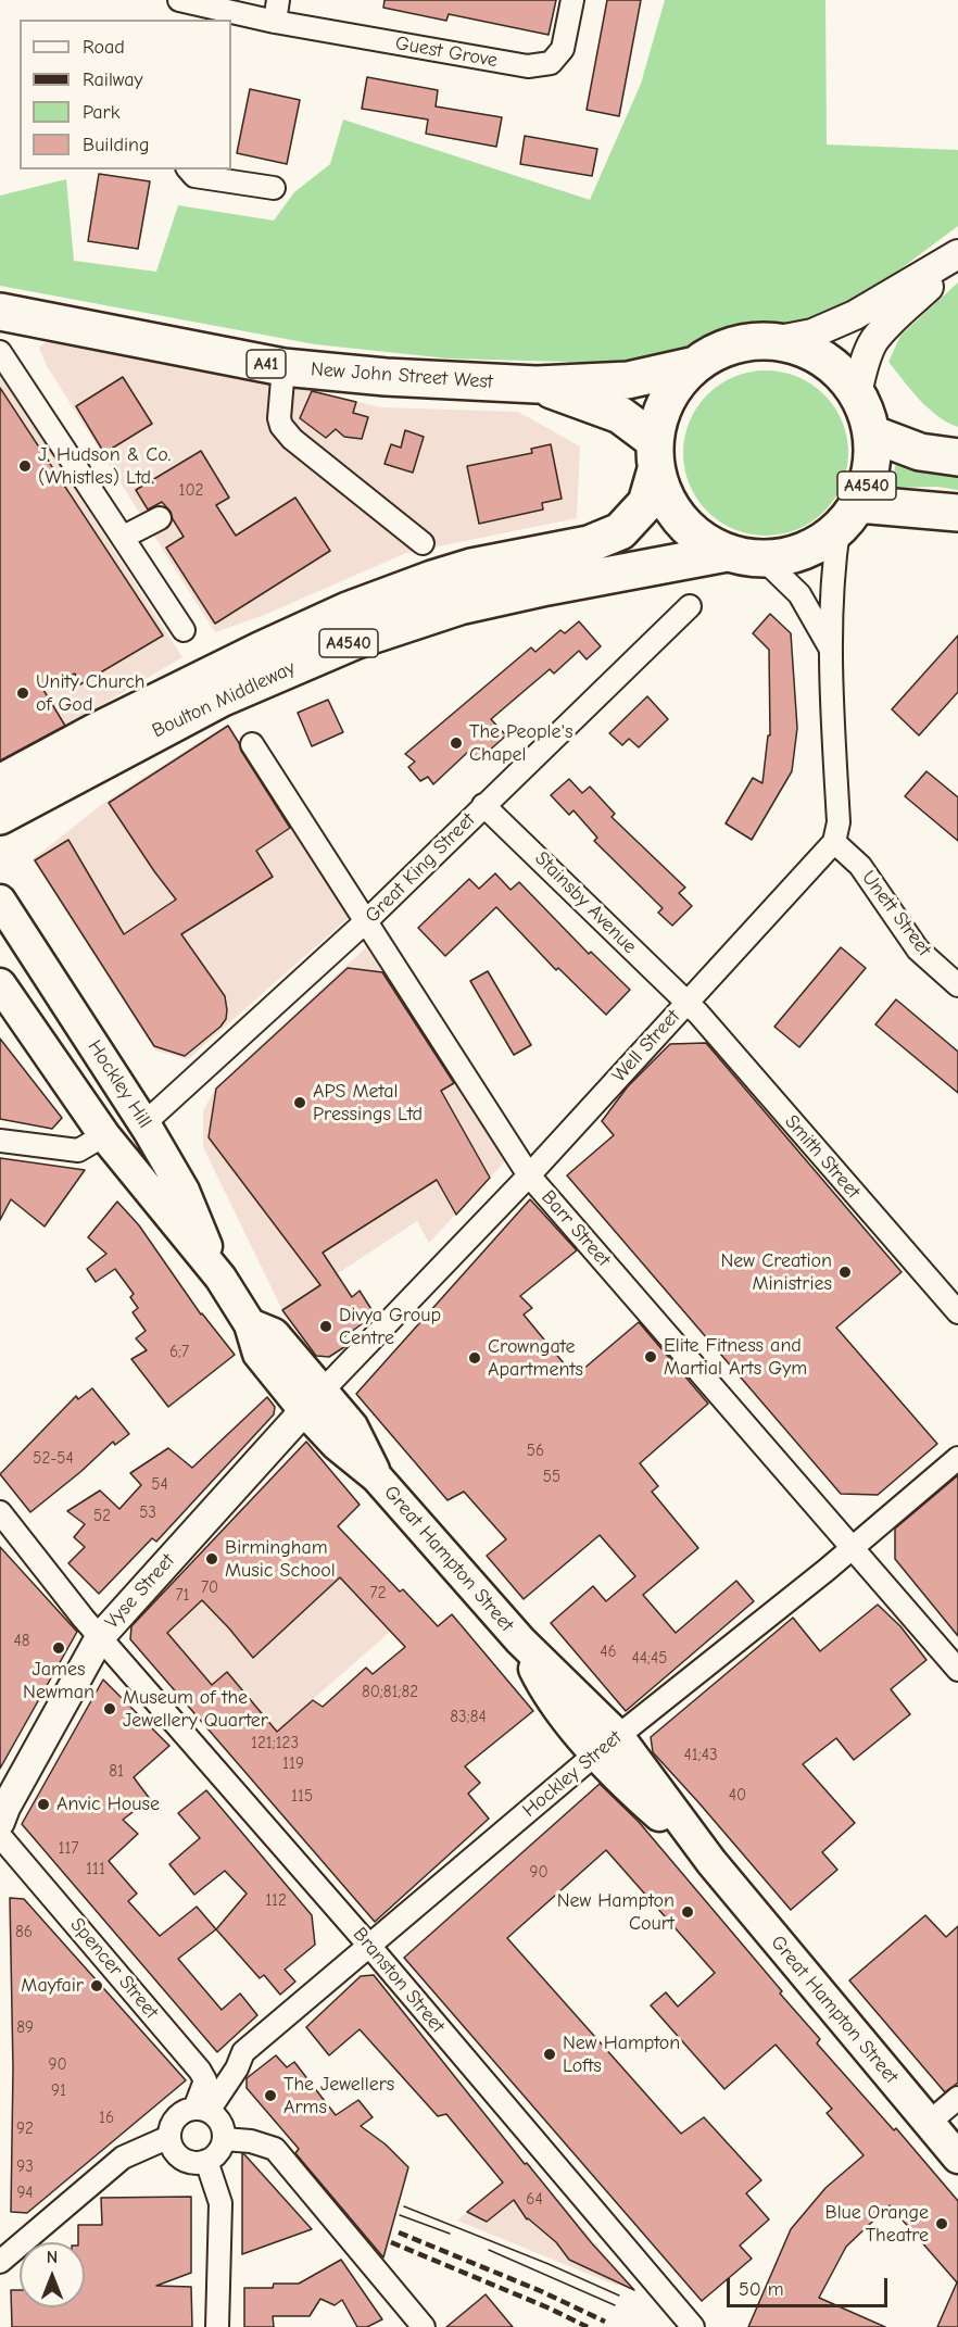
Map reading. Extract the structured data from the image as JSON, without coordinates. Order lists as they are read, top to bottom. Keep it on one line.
{"streets":{"highway":["A41","New John Street West","A4540","Boulton Middleway"],"main road":["Hockley Hill","Great Hampton Street"],"street":["Guest Grove","Great King Street","Stainsby Avenue","Unett Street","Well Street","Smith Street","Barr Street","Vyse Street","Hockley Street","Spencer Street","Branston Street"]},"crossings":[["New John Street West","A4540"],["New John Street West","Boulton Middleway"],["A4540","Boulton Middleway"],["Great King Street","Stainsby Avenue"],["Great King Street","Hockley Hill"],["Great King Street","Barr Street"],["Stainsby Avenue","Well Street"],["Stainsby Avenue","Smith Street"],["Unett Street","Well Street"],["Well Street","Hockley Hill"],["Well Street","Smith Street"],["Well Street","Barr Street"],["Well Street","Great Hampton Street"],["Well Street","Vyse Street"],["Hockley Hill","Great Hampton Street"],["Hockley Hill","Vyse Street"],["Barr Street","Hockley Street"],["Great Hampton Street","Vyse Street"],["Great Hampton Street","Hockley Street"],["Vyse Street","Branston Street"],["Hockley Street","Branston Street"]],"places":["J. Hudson & Co. (Whistles) Ltd.","Unity Church of God","The People's Chapel","APS Metal Pressings Ltd","New Creation Ministries","Divya Group Centre","Elite Fitness and Martial Arts Gym","Crowngate Apartments","Birmingham Music School","James Newman","Museum of the Jewellery Quarter","Anvic House","New Hampton Court","Mayfair","New Hampton Lofts","The Jewellers Arms","Blue Orange Theatre"],"house_numbers":["102","6;7","56","52-54","55","54","53","52","70","72","71","48","46","44;45","80;81;82","83;84","121;123","41;43","119","81","40","115","117","111","90","112","86","89","90","91","16","92","93","94","64"],"legend":["Road","Railway","Park","Building"],"scale_bar":"50 m","north":"top"}
